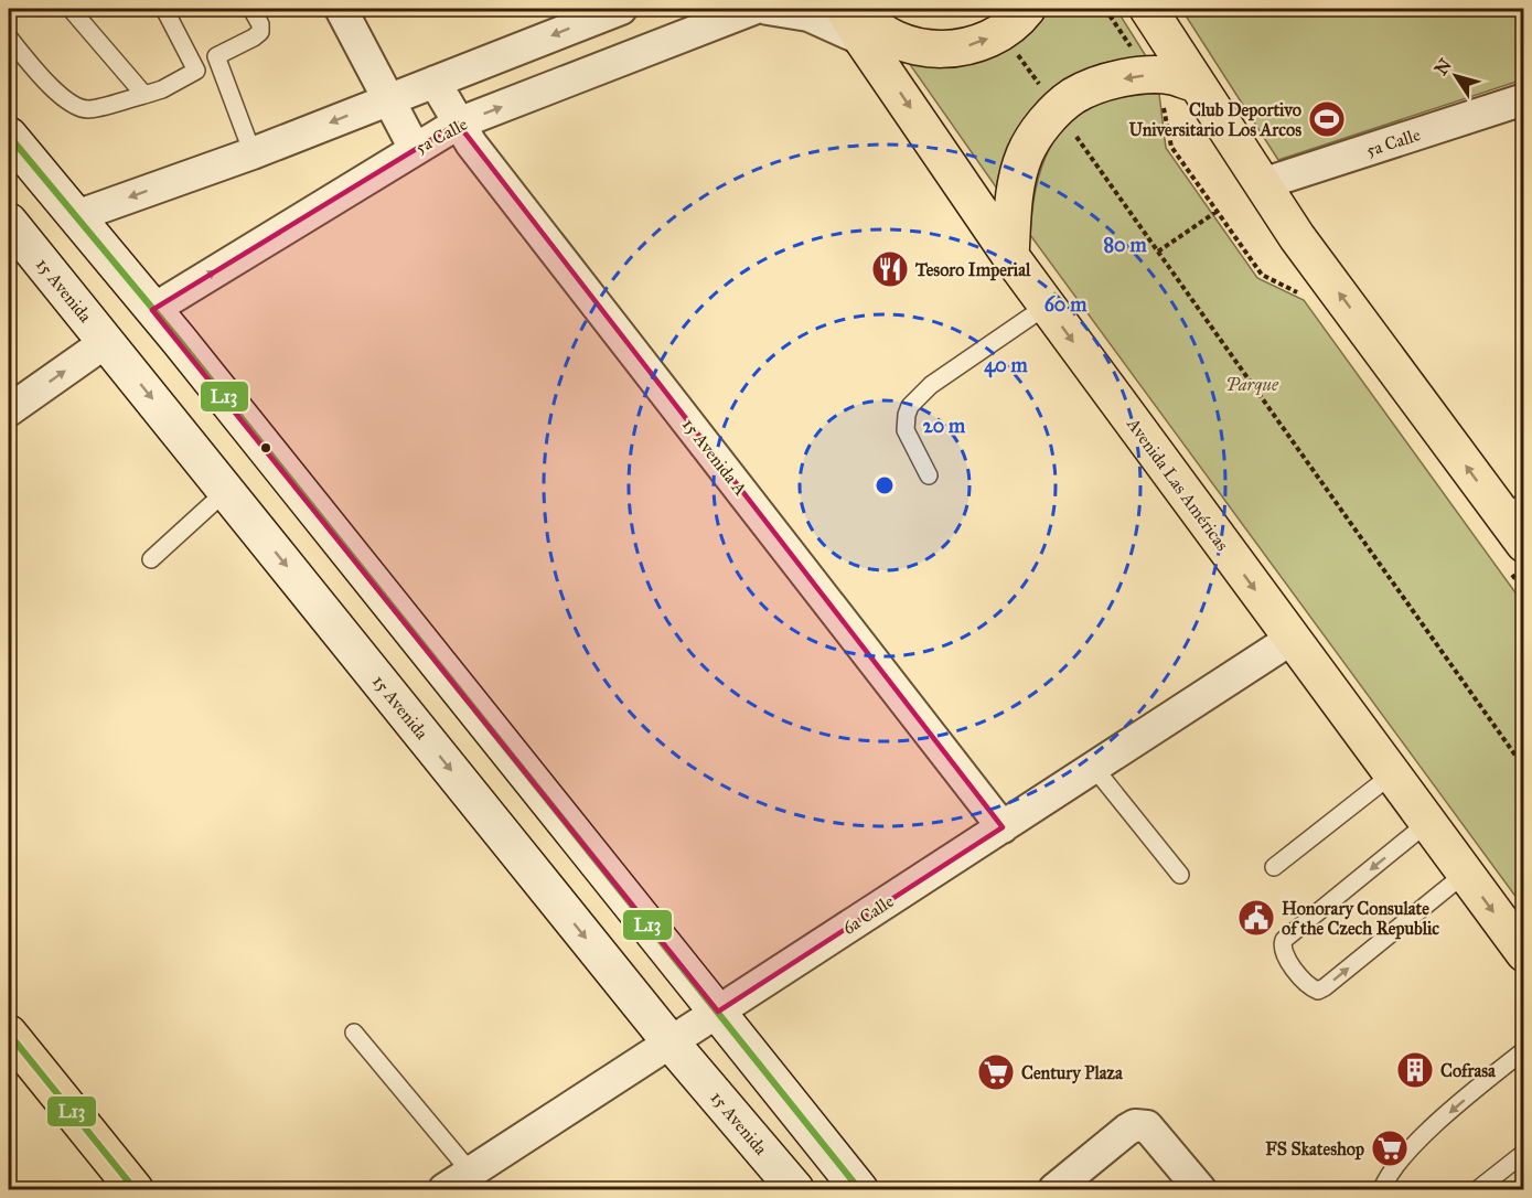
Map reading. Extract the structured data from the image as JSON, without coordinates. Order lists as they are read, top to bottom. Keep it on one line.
{"streets":{"main road":["Avenida Las Américas"],"street":["5a Calle","15 Avenida","15 Avenida A","6a Calle"]},"crossings":[["5a Calle","15 Avenida A"],["15 Avenida","6a Calle"],["15 Avenida A","6a Calle"],["Avenida Las Américas","6a Calle"]],"parks":["Parque"],"places":{"sports":["Club Deportivo Universitario Los Arcos"],"restaurant":["Tesoro Imperial"],"public building":["Honorary Consulate of the Czech Republic"],"building":["Cofrasa"],"supermarket":["Century Plaza","FS Skateshop"]},"lines":["transit line L13"],"north":"top left","rings":["80 m","60 m","40 m","20 m"]}
